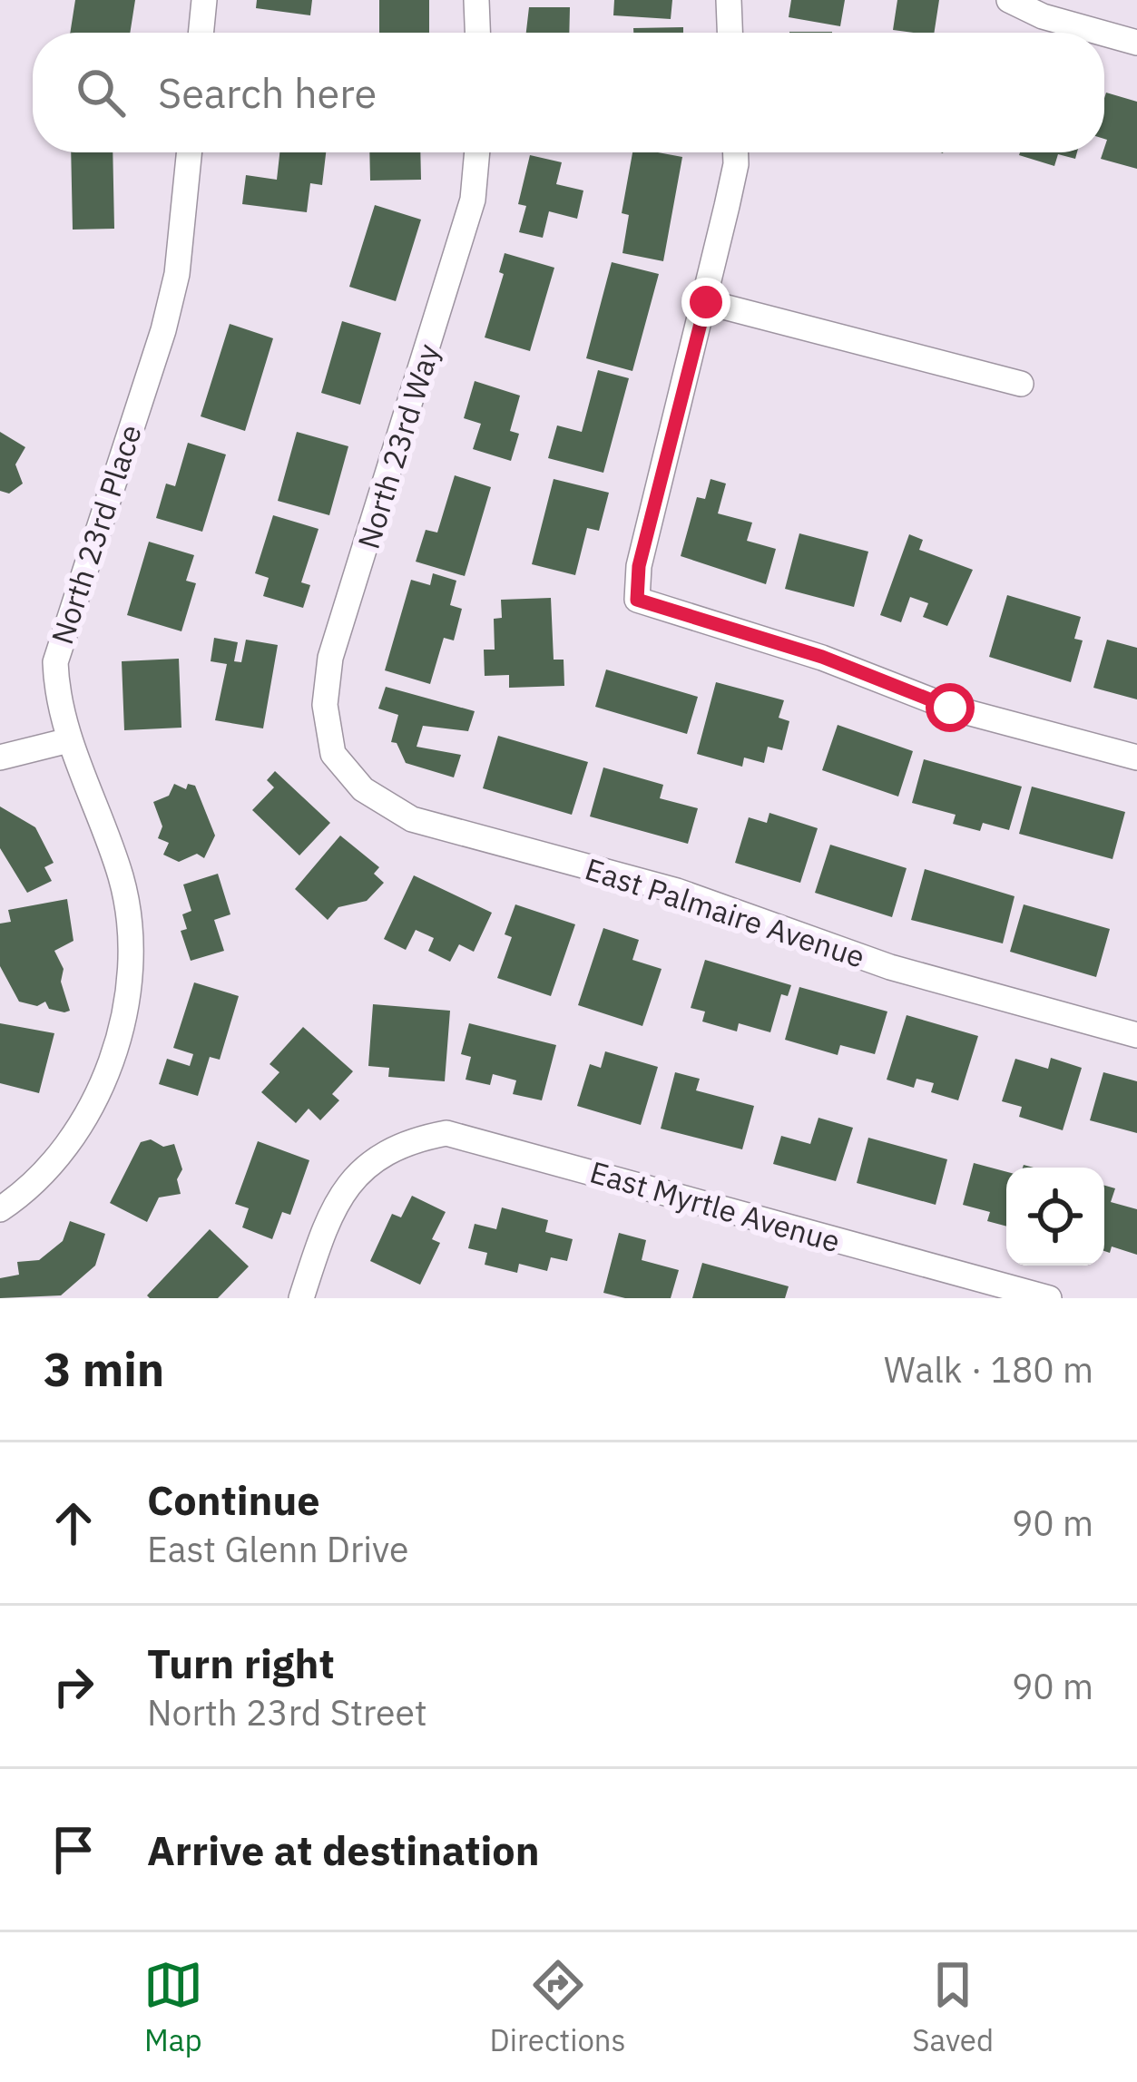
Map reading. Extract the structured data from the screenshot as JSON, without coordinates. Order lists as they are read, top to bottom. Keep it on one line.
{"streets":{"street":["North 23rd Way","North 23rd Place","East Palmaire Avenue","East Myrtle Avenue"]},"crossings":[["North 23rd Way","East Palmaire Avenue"]],"page":{"search":"Search here","heading":["3 min","Walk · 180 m"],"list":[["Continue","East Glenn Drive","90 m"],["Turn right","North 23rd Street","90 m"],"Arrive at destination"],"nav":["Map","Directions","Saved"]}}
